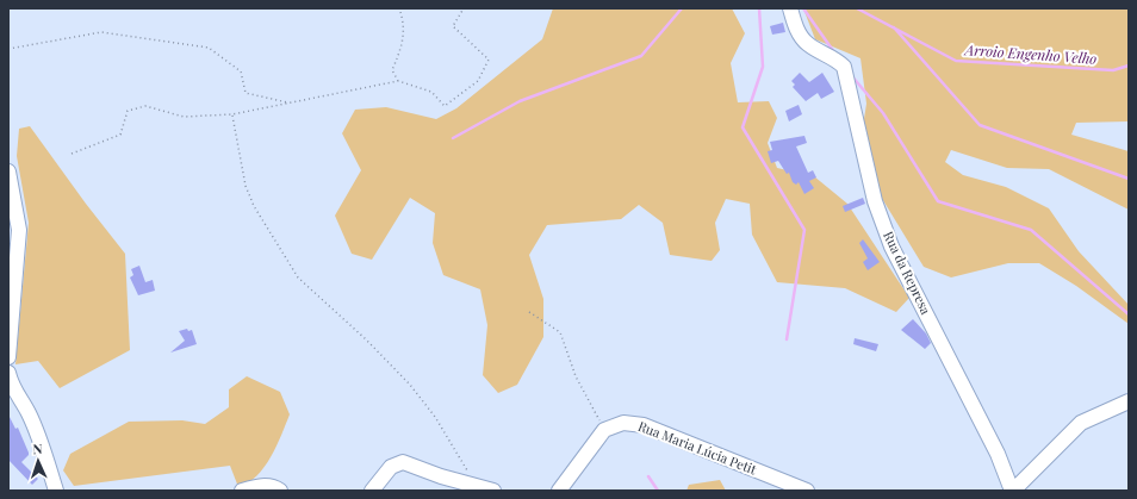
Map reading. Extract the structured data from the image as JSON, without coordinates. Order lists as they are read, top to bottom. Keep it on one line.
{"streets":{"street":["Rua da Represa","Rua Maria Lúcia Petit"]},"water":["Arroio Engenho Velho"],"north":"top"}
